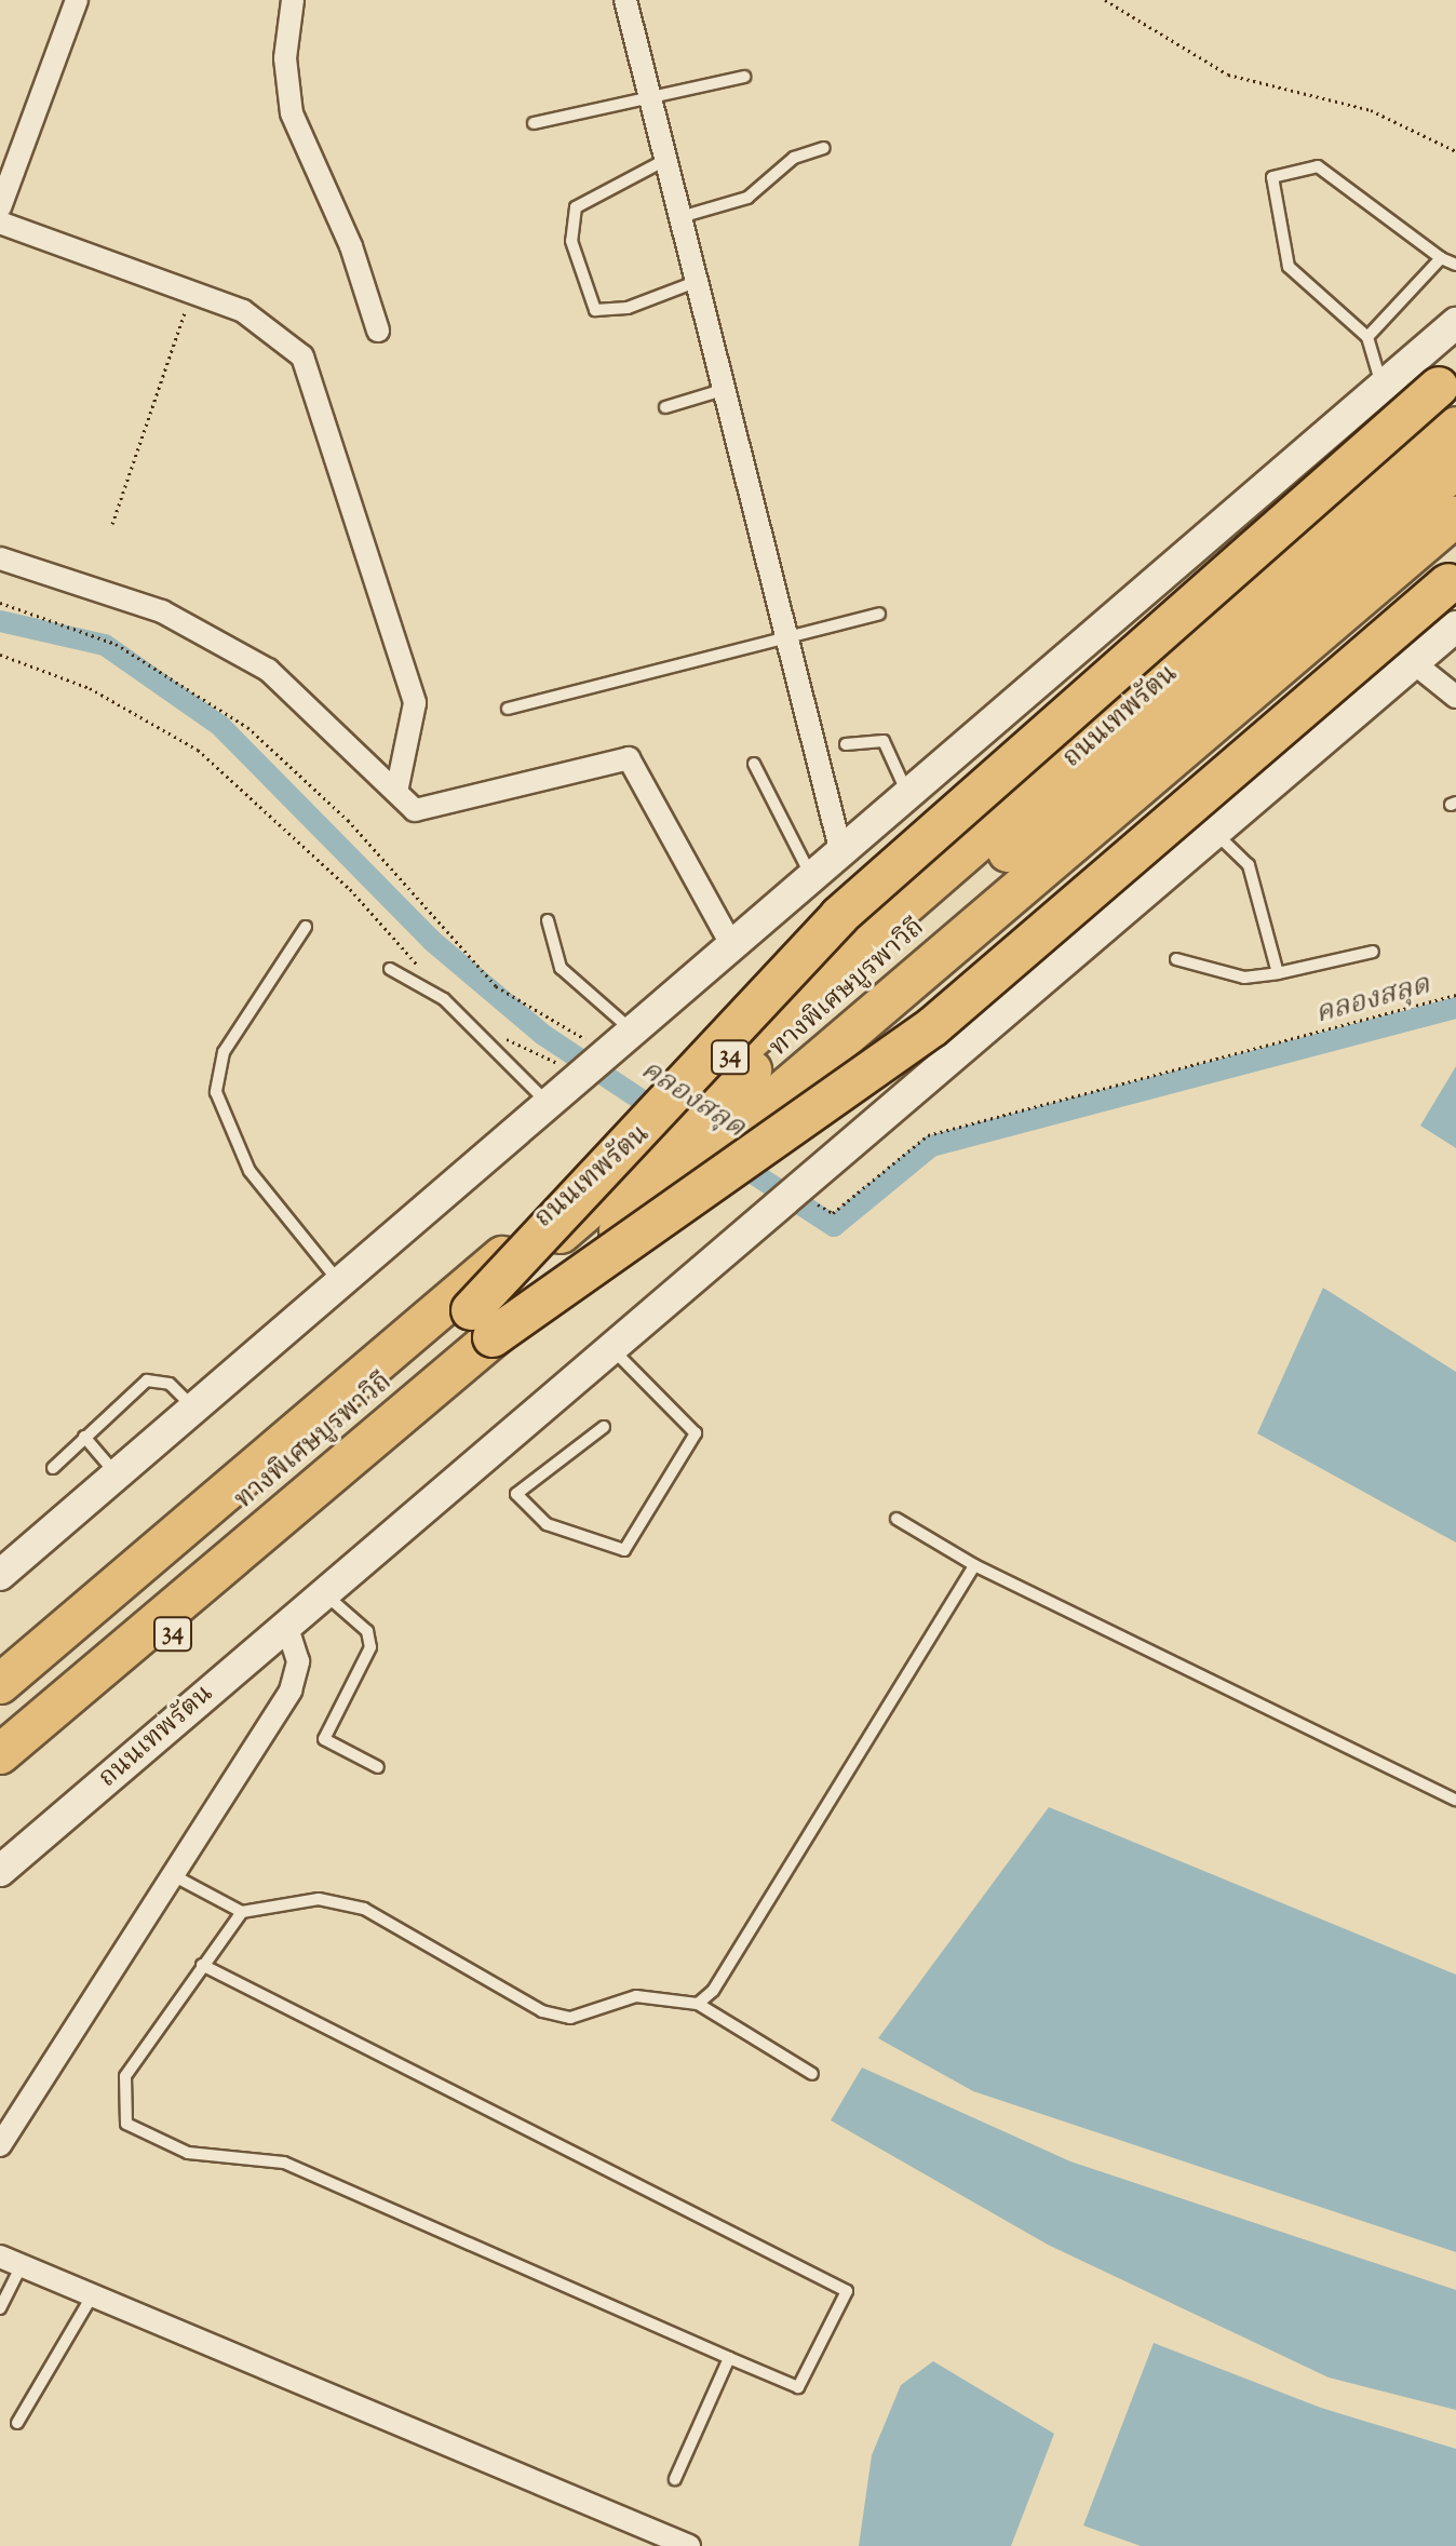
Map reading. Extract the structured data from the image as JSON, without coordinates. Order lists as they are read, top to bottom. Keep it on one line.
{"streets":{"highway":["ถนนเทพรัตน","ทางพิเศษบูรพาวิถี","34"]},"water":["คลองสลุด"]}
